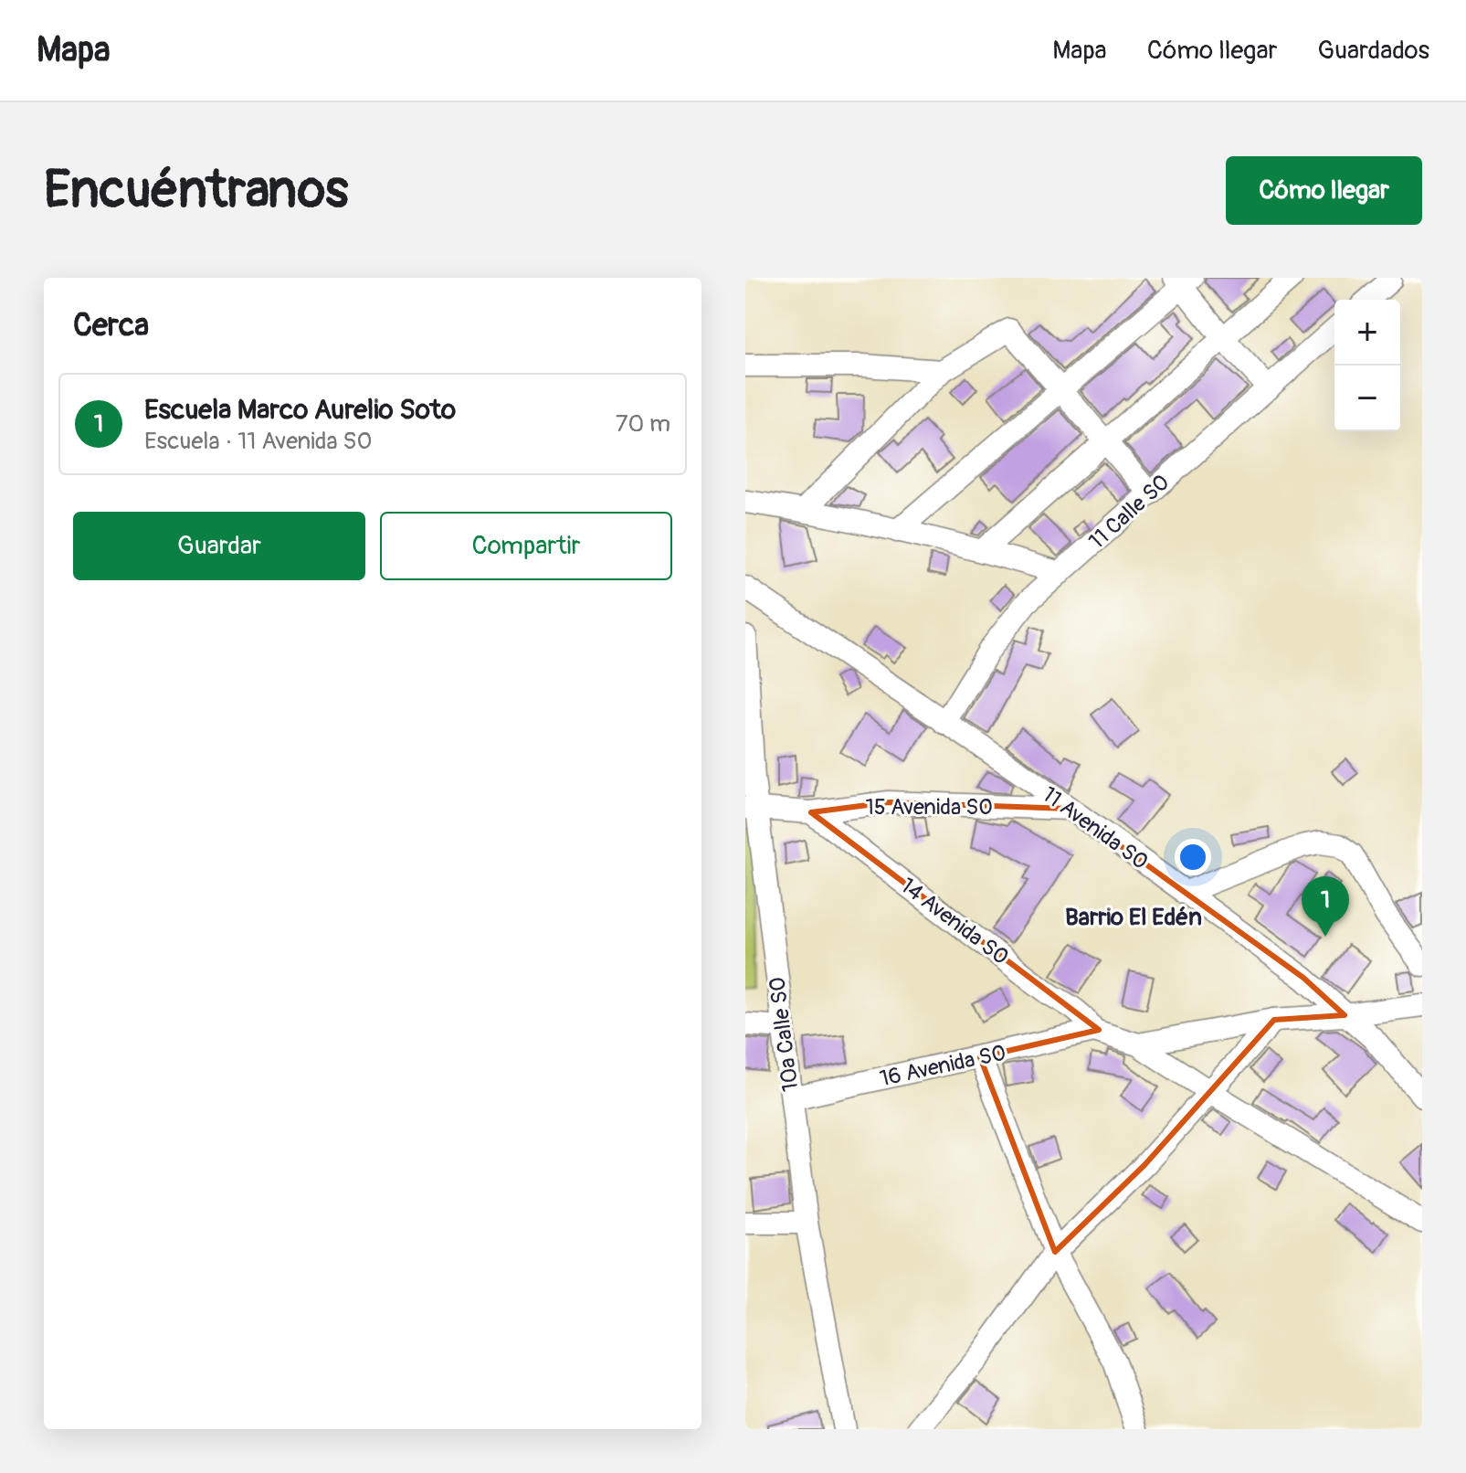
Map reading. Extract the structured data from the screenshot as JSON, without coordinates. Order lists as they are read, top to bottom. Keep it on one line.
{"streets":{"street":["11 Calle SO","15 Avenida SO","11 Avenida SO","14 Avenida SO","10a Calle SO","16 Avenida SO"]},"crossings":[["11 Calle SO","11 Avenida SO"],["15 Avenida SO","11 Avenida SO"],["15 Avenida SO","14 Avenida SO"],["15 Avenida SO","10a Calle SO"],["14 Avenida SO","16 Avenida SO"],["10a Calle SO","16 Avenida SO"]],"districts":["Barrio El Edén"],"page":{"header":"Mapa","nav":["Mapa","Cómo llegar","Guardados"],"buttons":["Cómo llegar",["Guardar","Compartir"]],"title":"Encuéntranos","heading":"Cerca","map_buttons":["+","−"],"list":[{"mark":"1","name":"Escuela Marco Aurelio Soto","note":"Escuela · 11 Avenida SO","value":"70 m"}],"pins":"1"}}
